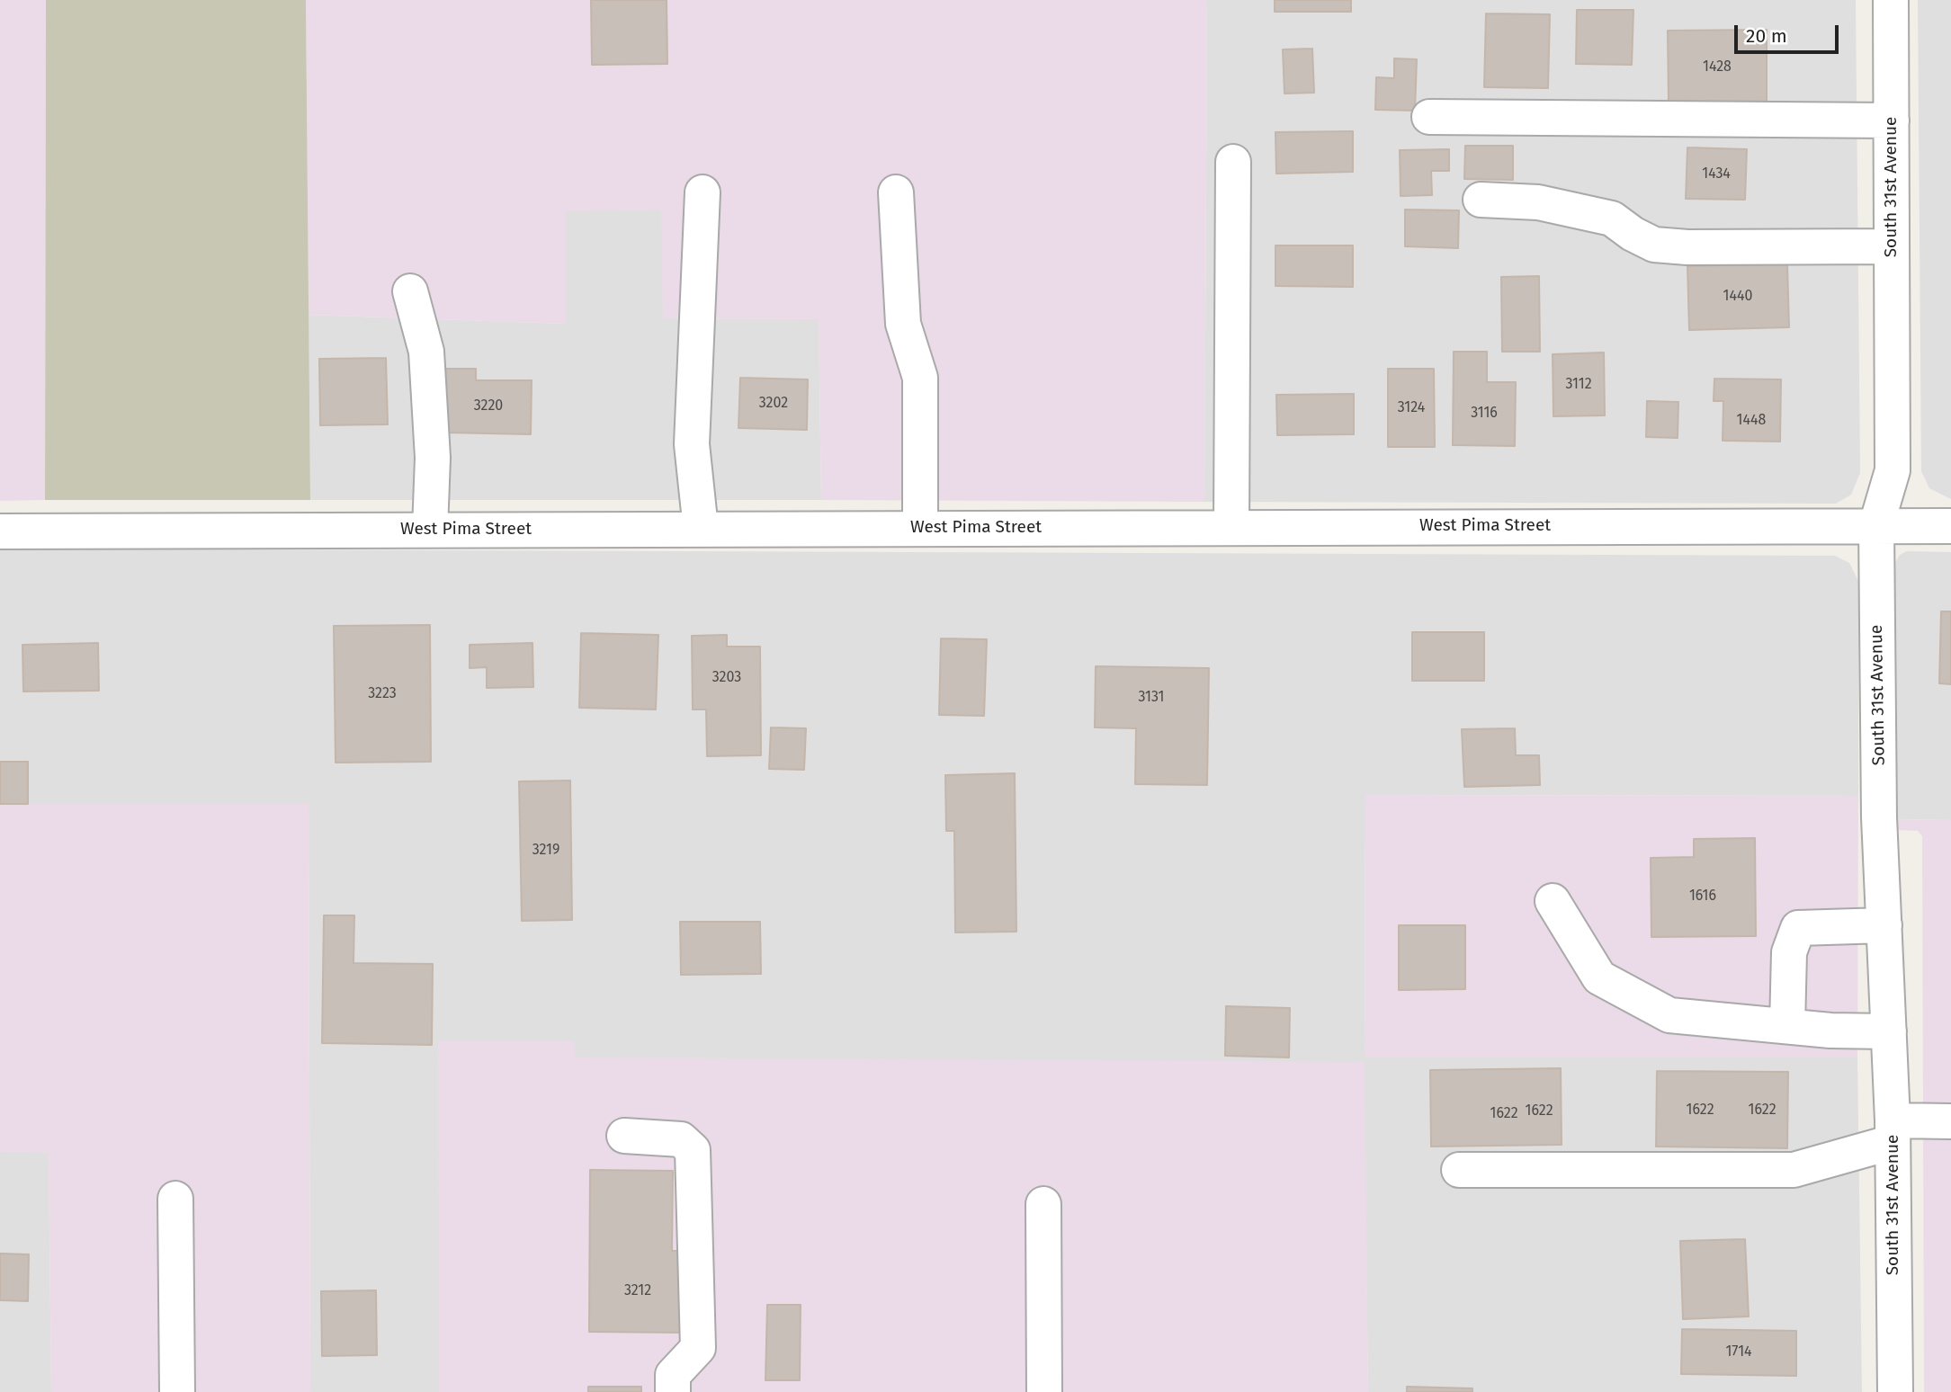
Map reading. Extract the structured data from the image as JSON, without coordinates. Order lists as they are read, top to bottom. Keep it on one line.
{"streets":{"street":["South 31st Avenue","West Pima Street"]},"crossings":[["South 31st Avenue","West Pima Street"]],"house_numbers":["1428","1434","1440","3112","3202","3220","3124","3116","1448","3203","3223","3131","3219","1616","1622","1622","1622","1622","3212","1714"],"scale_bar":"20 m"}
